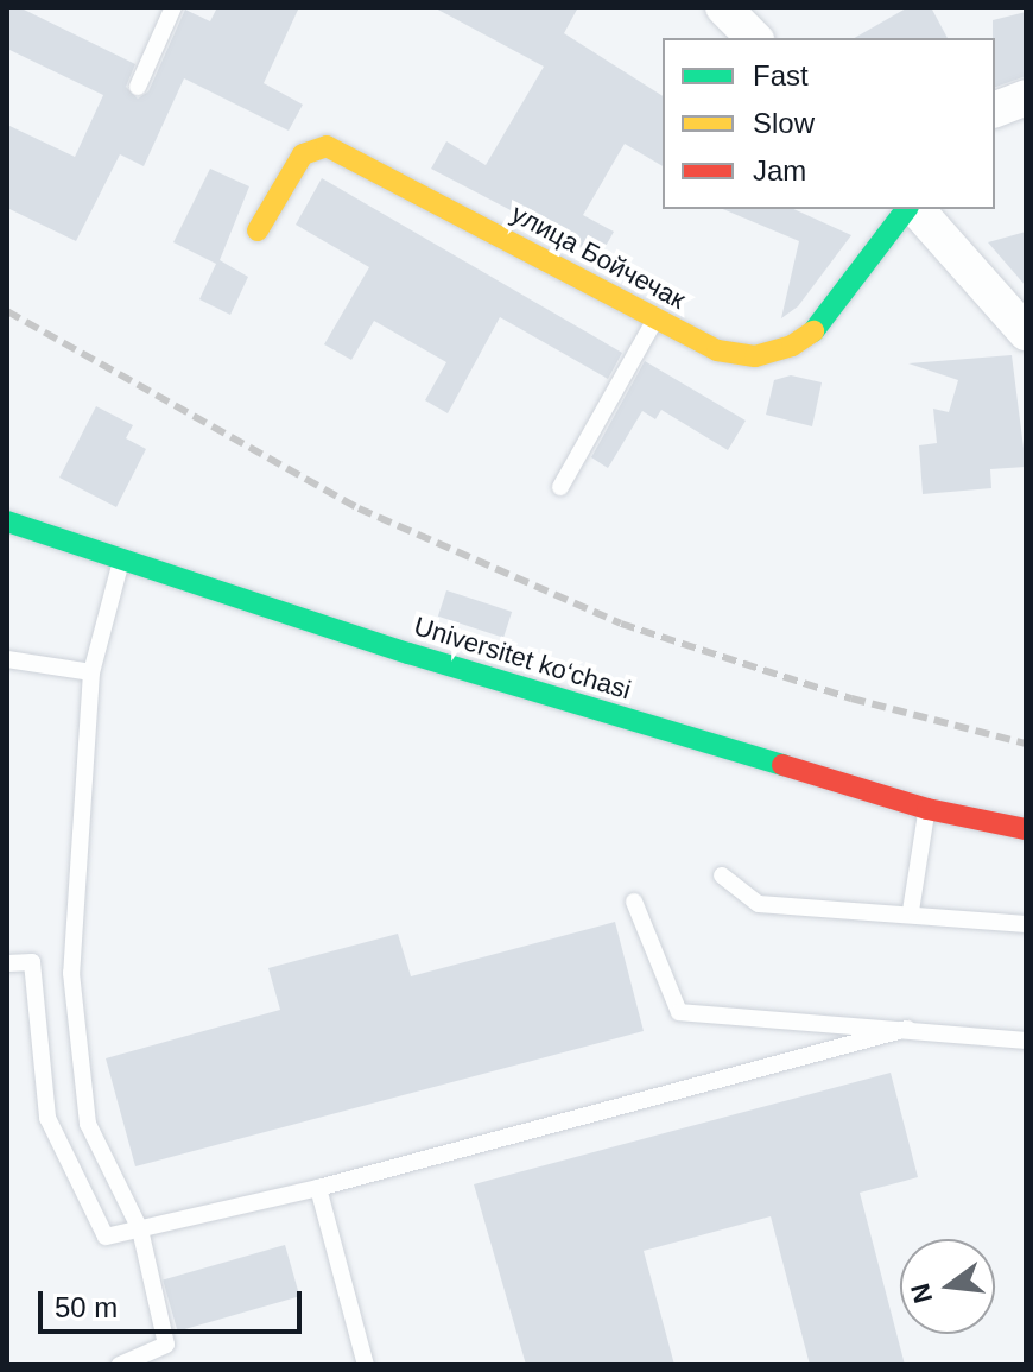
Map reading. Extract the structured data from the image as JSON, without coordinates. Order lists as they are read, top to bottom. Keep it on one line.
{"streets":{"main road":["улица Бойчечак","Universitet kо‘chasi"]},"legend":["Fast","Slow","Jam"],"scale_bar":"50 m","north":"left"}
